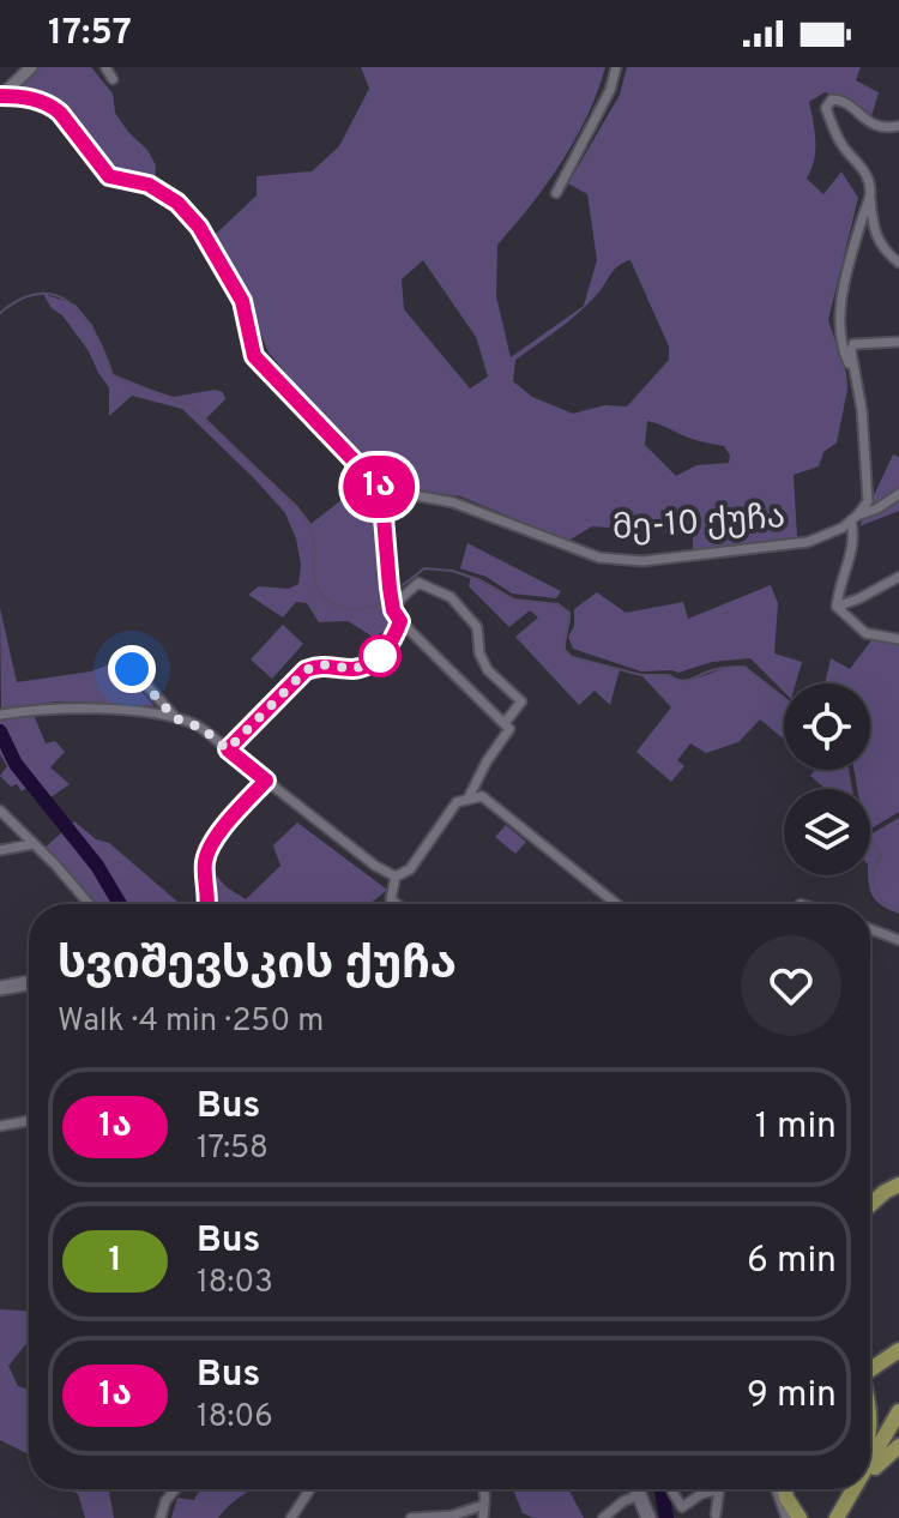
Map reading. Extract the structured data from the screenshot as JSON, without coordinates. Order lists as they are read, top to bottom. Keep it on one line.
{"streets":{"street":["მე-10 ქუჩა"]},"lines":["bus line 1ა"],"page":{"status":"17:57","on_map":"1ა","heading":["სვიშევსკის ქუჩა","Walk · 4 min · 250 m"],"list":[{"mark":"1ა","name":"Bus","note":"17:58","value":"1 min"},{"mark":"1","name":"Bus","note":"18:03","value":"6 min"},{"mark":"1ა","name":"Bus","note":"18:06","value":"9 min"}]}}
